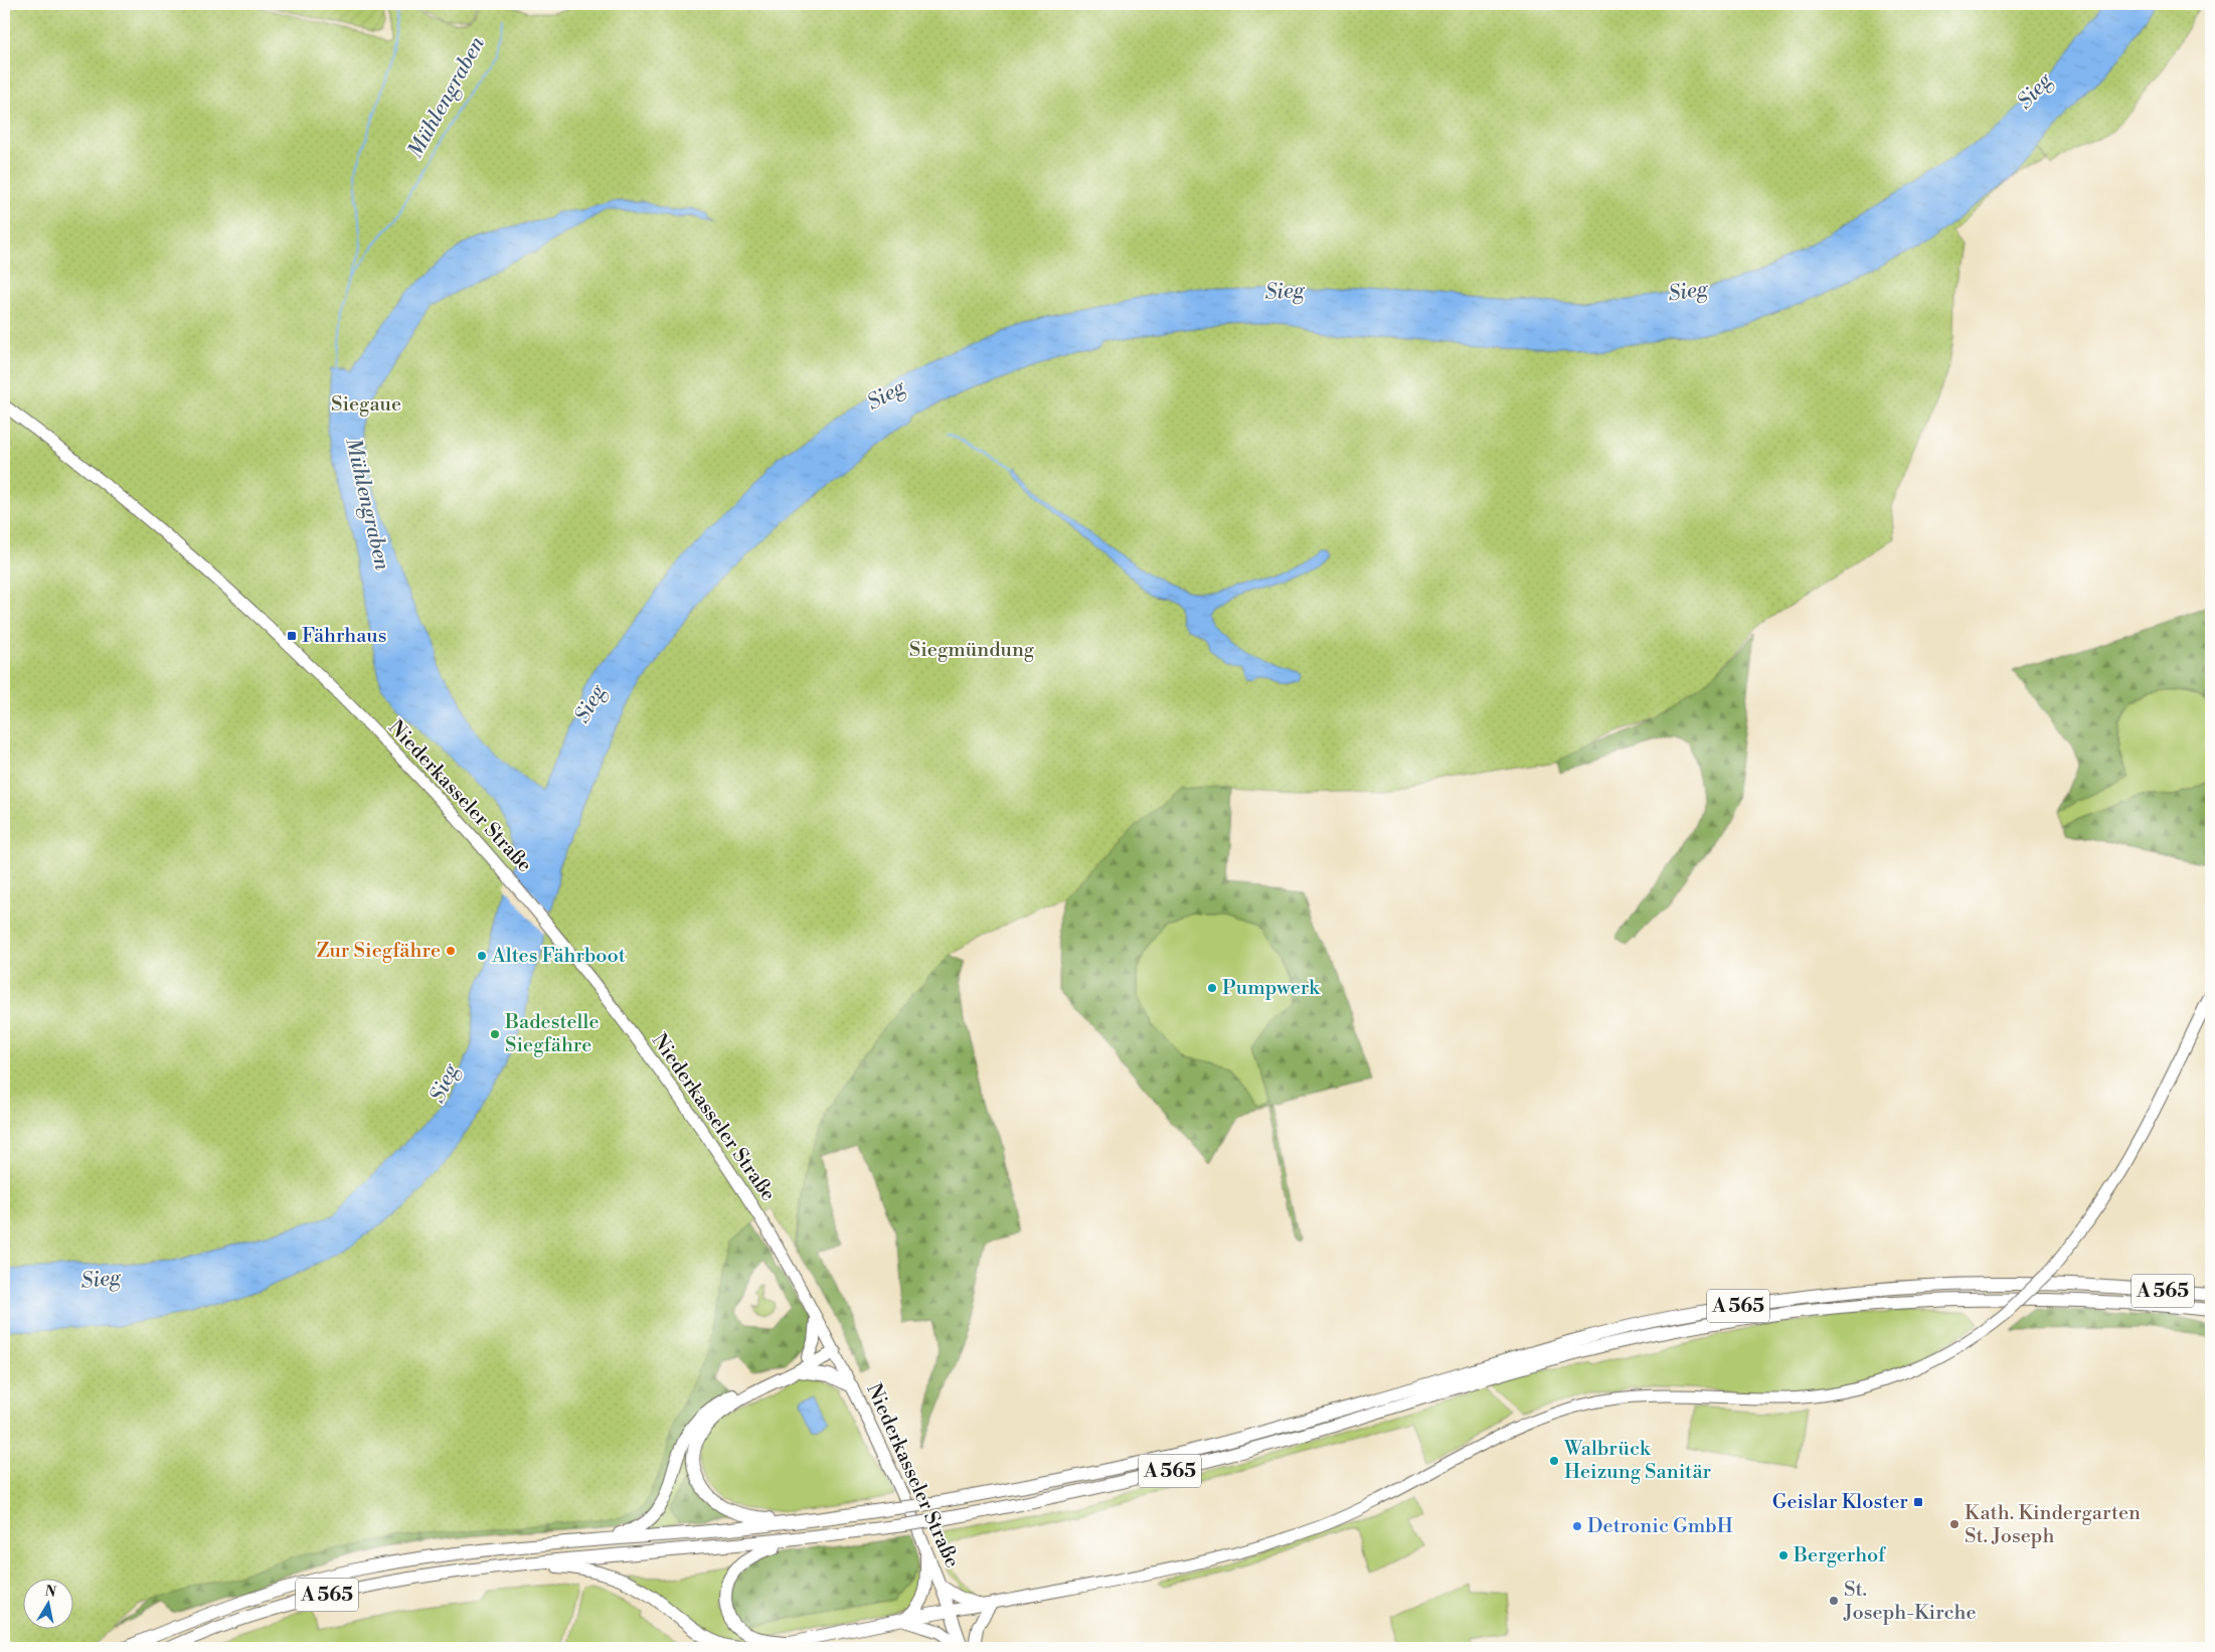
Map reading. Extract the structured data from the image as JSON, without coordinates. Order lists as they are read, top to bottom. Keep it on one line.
{"streets":{"highway":["A 565"],"main road":["Niederkasseler Straße"]},"water":["Sieg","Mühlengraben"],"parks":["Siegaue","Siegmündung"],"places":{"transit":["Fährhaus","Geislar Kloster"],"other":["Zur Siegfähre","Altes Fährboot","Pumpwerk","Badestelle Siegfähre","Walbrück Heizung Sanitär","Kath. Kindergarten St. Joseph","Detronic GmbH","Bergerhof","St. Joseph-Kirche"]},"north":"top"}
